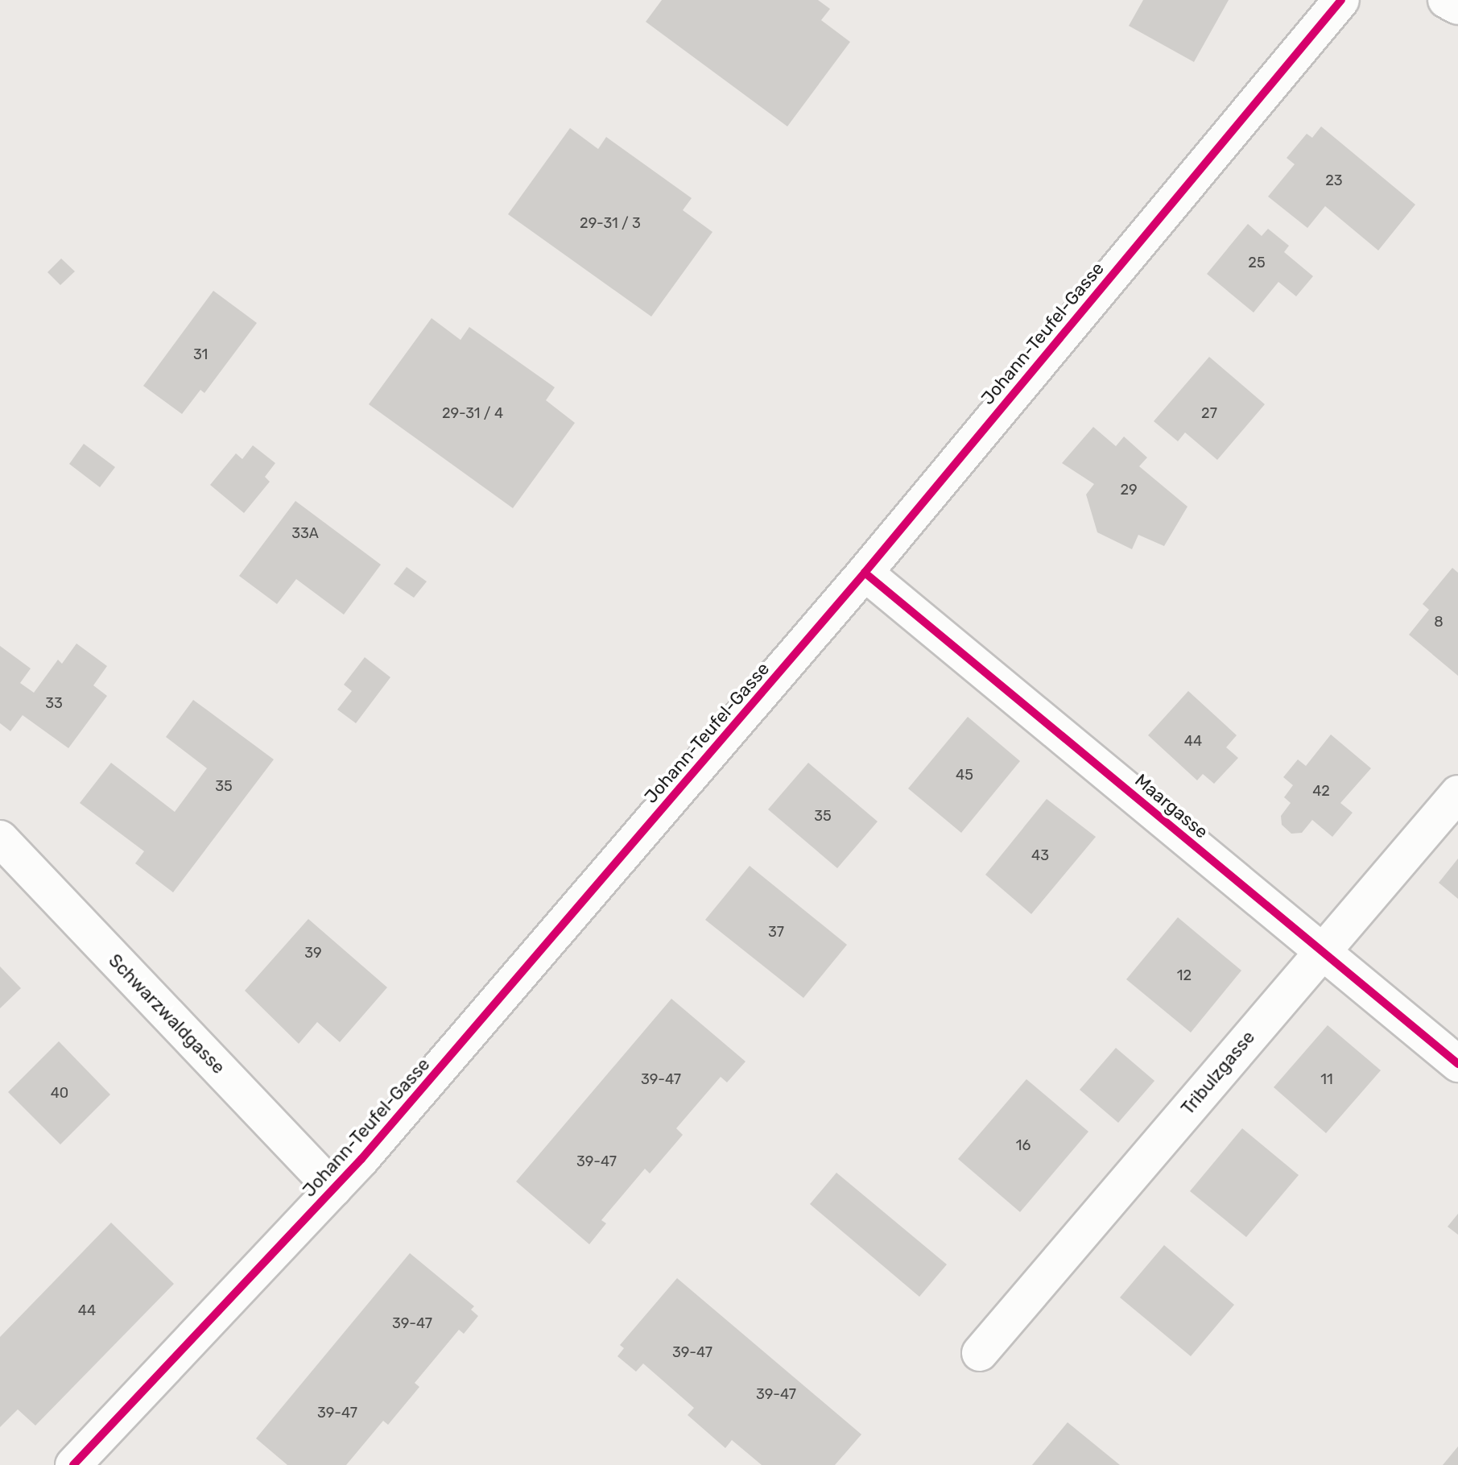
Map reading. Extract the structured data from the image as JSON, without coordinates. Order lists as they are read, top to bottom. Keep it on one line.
{"streets":{"street":["Johann-Teufel-Gasse","Maargasse","Schwarzwaldgasse","Tribulzgasse"]},"crossings":[["Johann-Teufel-Gasse","Maargasse"],["Johann-Teufel-Gasse","Schwarzwaldgasse"],["Maargasse","Tribulzgasse"]],"house_numbers":["23","29-31 / 3","25","31","29-31 / 4","27","29","33A","8","33","44","45","35","42","35","43","37","39","12","39-47","11","40","16","39-47","44","39-47","39-47","39-47","39-47"]}
